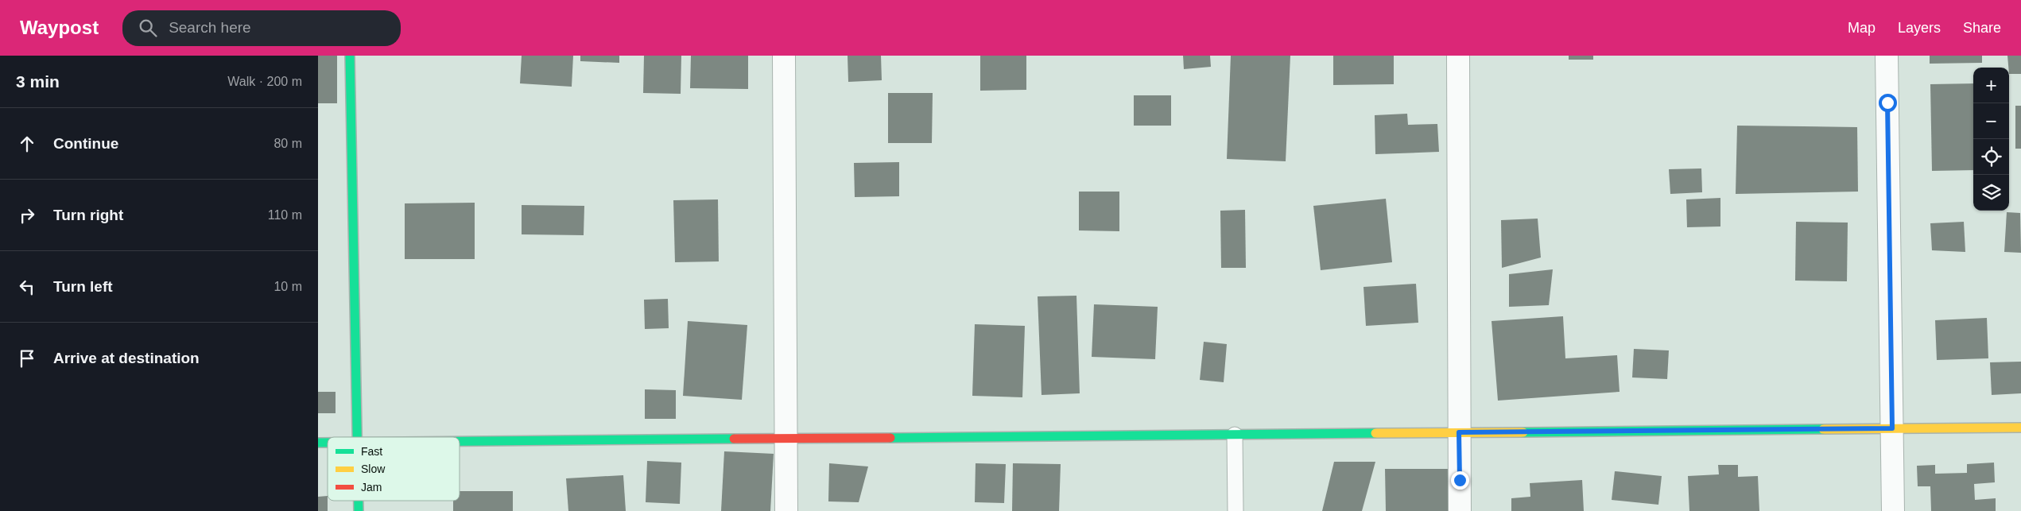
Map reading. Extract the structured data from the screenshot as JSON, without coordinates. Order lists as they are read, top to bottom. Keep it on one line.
{"legend":["Fast","Slow","Jam"],"page":{"header":"Waypost","search":"Search here","nav":["Map","Layers","Share"],"heading":["3 min","Walk · 200 m"],"map_buttons":["+","−"],"list":[["Continue","80 m"],["Turn right","110 m"],["Turn left","10 m"],"Arrive at destination"]}}
